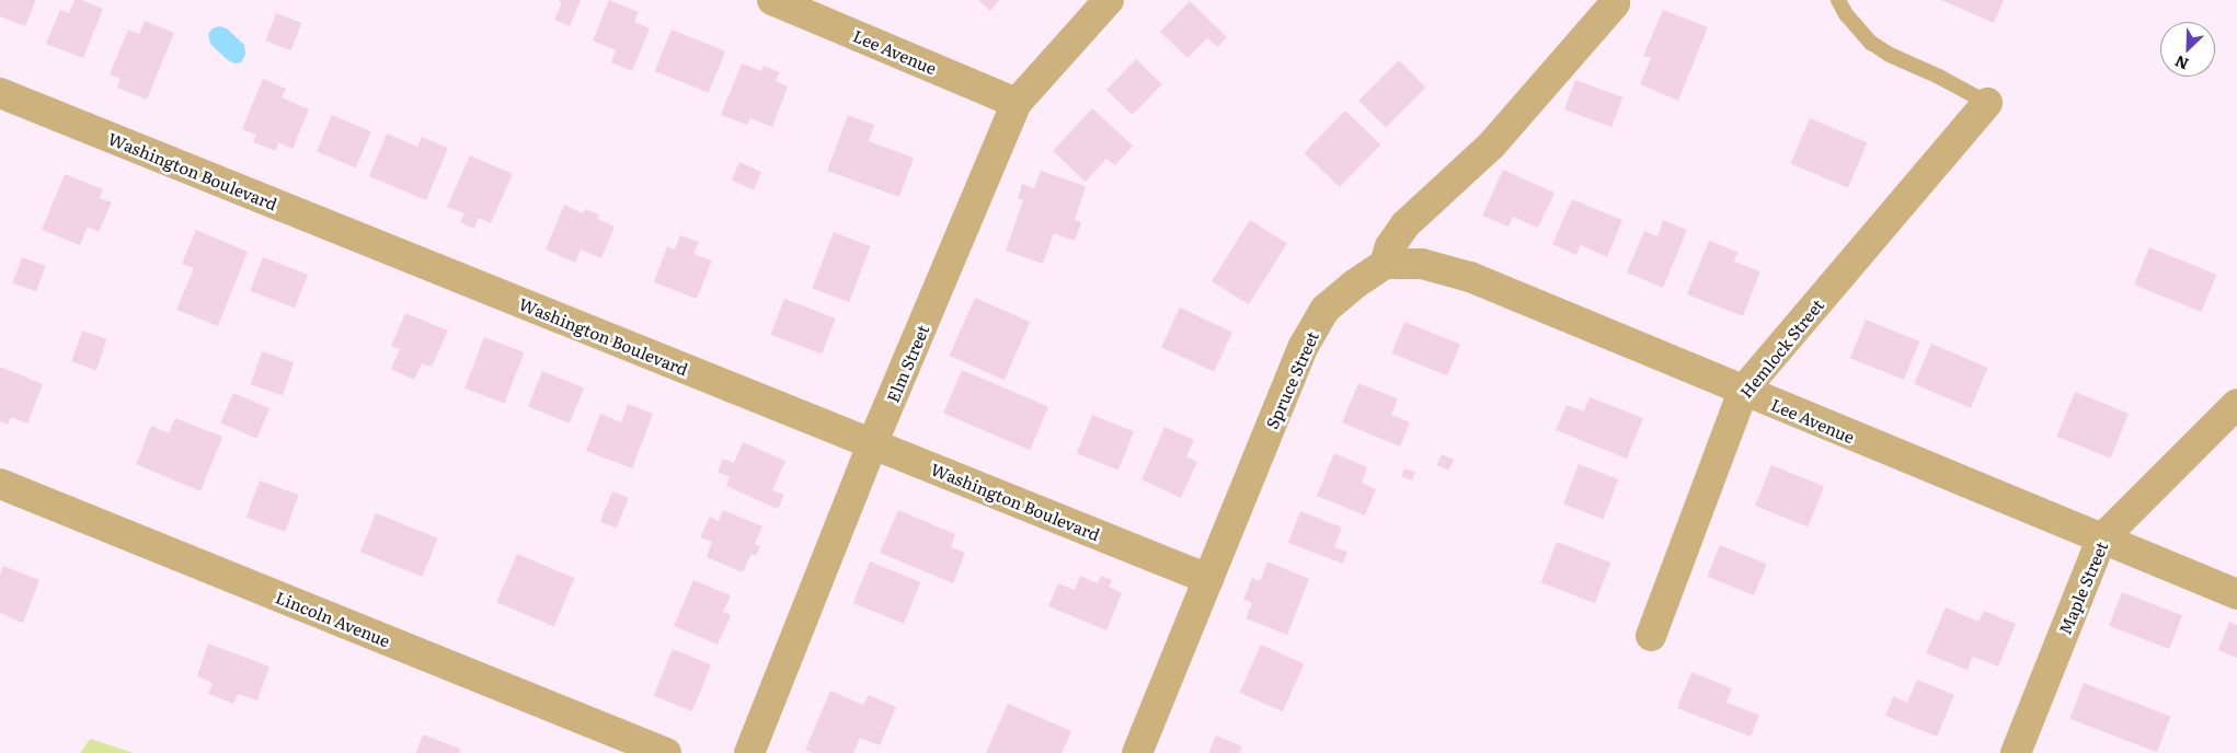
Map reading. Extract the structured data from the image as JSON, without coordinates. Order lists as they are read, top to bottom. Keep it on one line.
{"streets":{"street":["Lee Avenue","Washington Boulevard","Hemlock Street","Elm Street","Spruce Street","Maple Street","Lincoln Avenue"]},"crossings":[["Lee Avenue","Hemlock Street"],["Lee Avenue","Elm Street"],["Lee Avenue","Spruce Street"],["Lee Avenue","Maple Street"],["Washington Boulevard","Elm Street"],["Washington Boulevard","Spruce Street"]],"north":"bottom left"}
